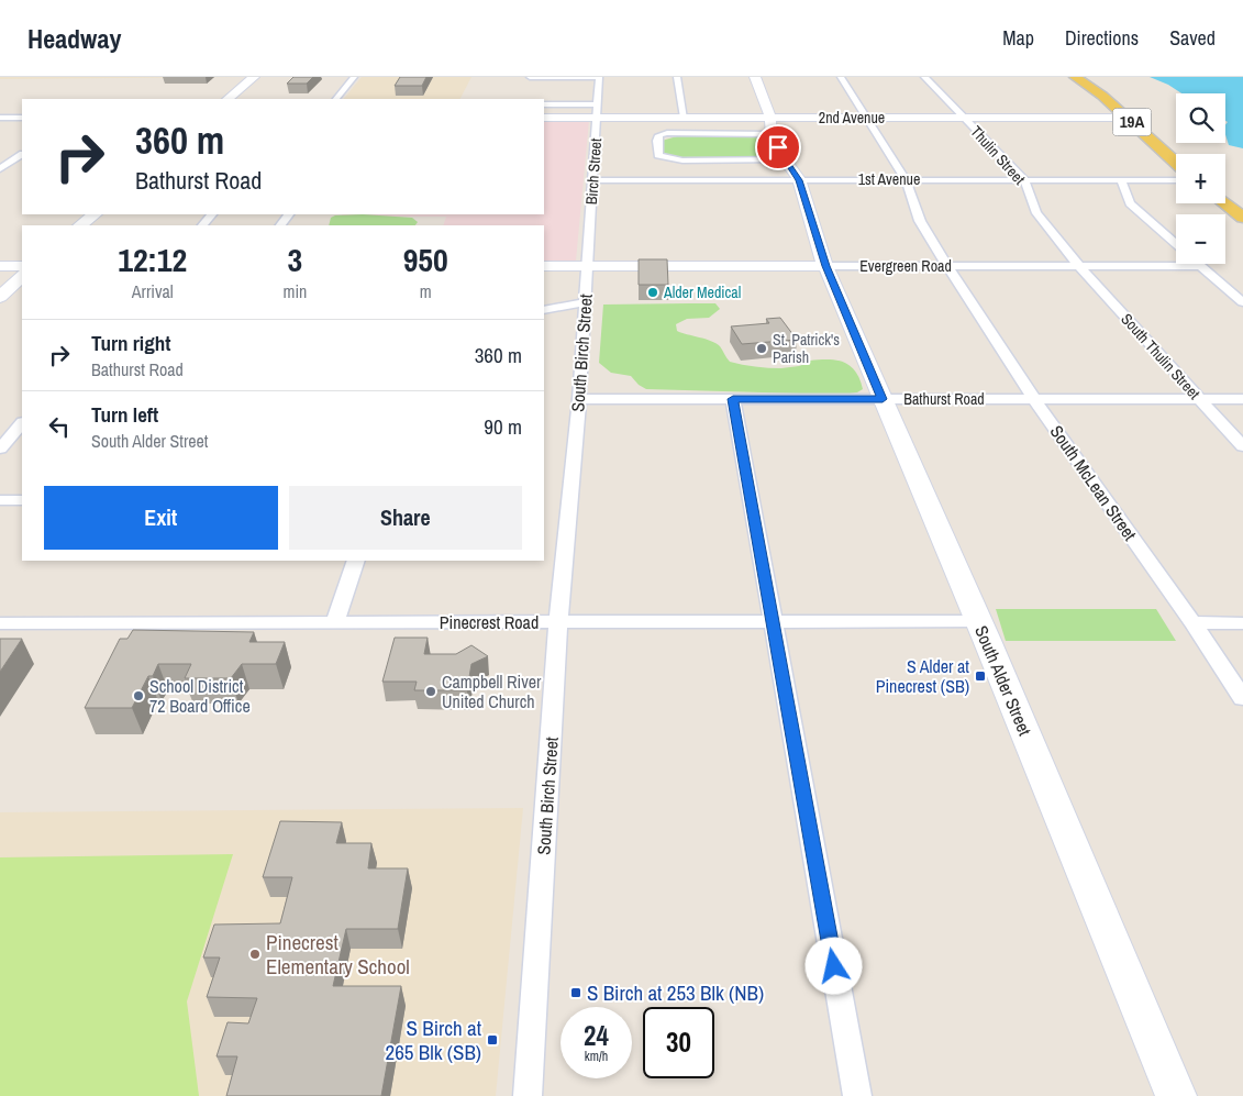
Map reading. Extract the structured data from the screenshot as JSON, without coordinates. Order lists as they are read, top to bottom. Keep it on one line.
{"streets":{"main road":["19A"],"street":["2nd Avenue","Thulin Street","Birch Street","1st Avenue","Evergreen Road","South Birch Street","South Thulin Street","Bathurst Road","South McLean Street","Pinecrest Road","South Alder Street"]},"crossings":[["2nd Avenue","19A"],["2nd Avenue","Thulin Street"],["2nd Avenue","Birch Street"],["2nd Avenue","South McLean Street"],["Thulin Street","1st Avenue"],["Thulin Street","Evergreen Road"],["Thulin Street","South Thulin Street"],["Birch Street","1st Avenue"],["Birch Street","Evergreen Road"],["Birch Street","South Birch Street"],["1st Avenue","South McLean Street"],["1st Avenue","South Alder Street"],["Evergreen Road","South Birch Street"],["Evergreen Road","South Thulin Street"],["Evergreen Road","South McLean Street"],["Evergreen Road","South Alder Street"],["South Birch Street","Bathurst Road"],["South Birch Street","Pinecrest Road"],["South Thulin Street","Bathurst Road"],["Bathurst Road","South McLean Street"],["Bathurst Road","South Alder Street"],["Pinecrest Road","South Alder Street"]],"places":{"other":["Alder Medical","St. Patrick's Parish","Campbell River United Church","School District 72 Board Office","Pinecrest Elementary School"],"transit":["S Alder at Pinecrest (SB)","S Birch at 253 Blk (NB)","S Birch at 265 Blk (SB)"]},"page":{"header":"Headway","nav":["Map","Directions","Saved"],"map_buttons":["+","−"],"turn":["360 m","Bathurst Road"],"eta":["12:12","Arrival","3","min","950","m"],"list":[{"name":"Turn right","note":"Bathurst Road","value":"360 m"},{"name":"Turn left","note":"South Alder Street","value":"90 m"}],"buttons":["Exit","Share"],"speed":"24 km/h","limit":"30"}}
